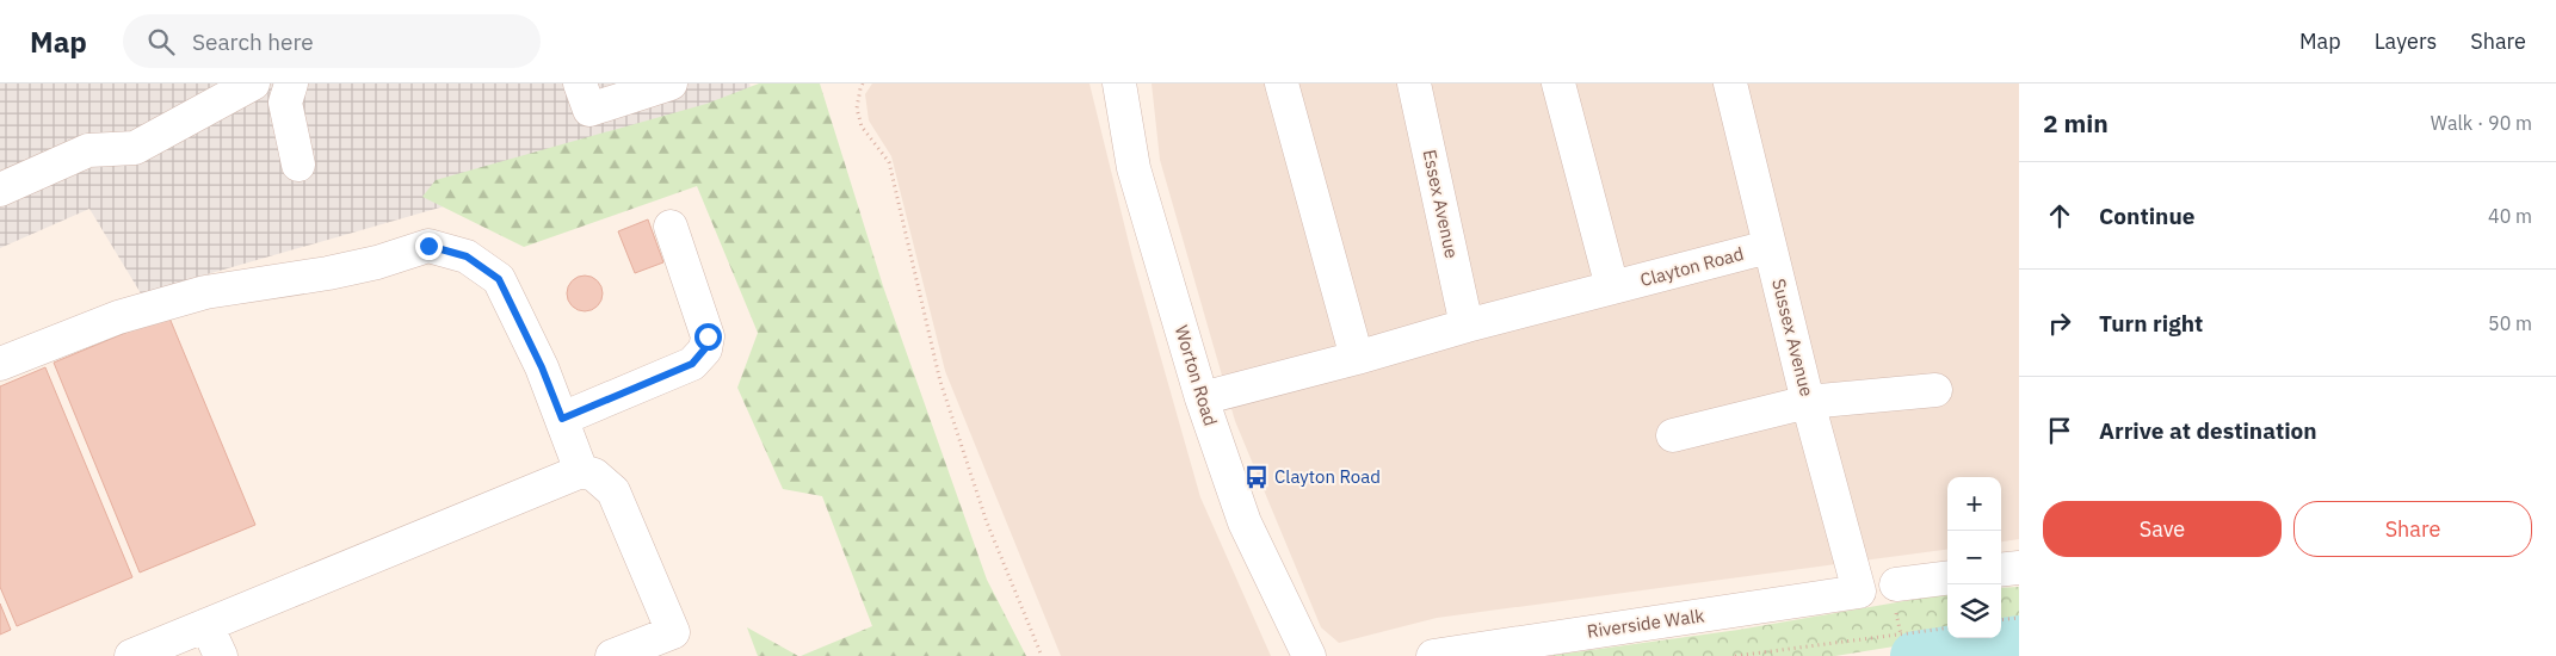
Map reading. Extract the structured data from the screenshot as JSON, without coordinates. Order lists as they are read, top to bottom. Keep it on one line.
{"streets":{"street":["Essex Avenue","Clayton Road","Sussex Avenue","Worton Road","Riverside Walk"]},"crossings":[["Essex Avenue","Clayton Road"],["Clayton Road","Sussex Avenue"],["Clayton Road","Worton Road"],["Sussex Avenue","Riverside Walk"]],"places":{"bus stop":["Clayton Road"]},"page":{"header":"Map","search":"Search here","nav":["Map","Layers","Share"],"heading":["2 min","Walk · 90 m"],"list":[["Continue","40 m"],["Turn right","50 m"],"Arrive at destination"],"map_buttons":["+","−"],"buttons":["Save","Share"]}}
